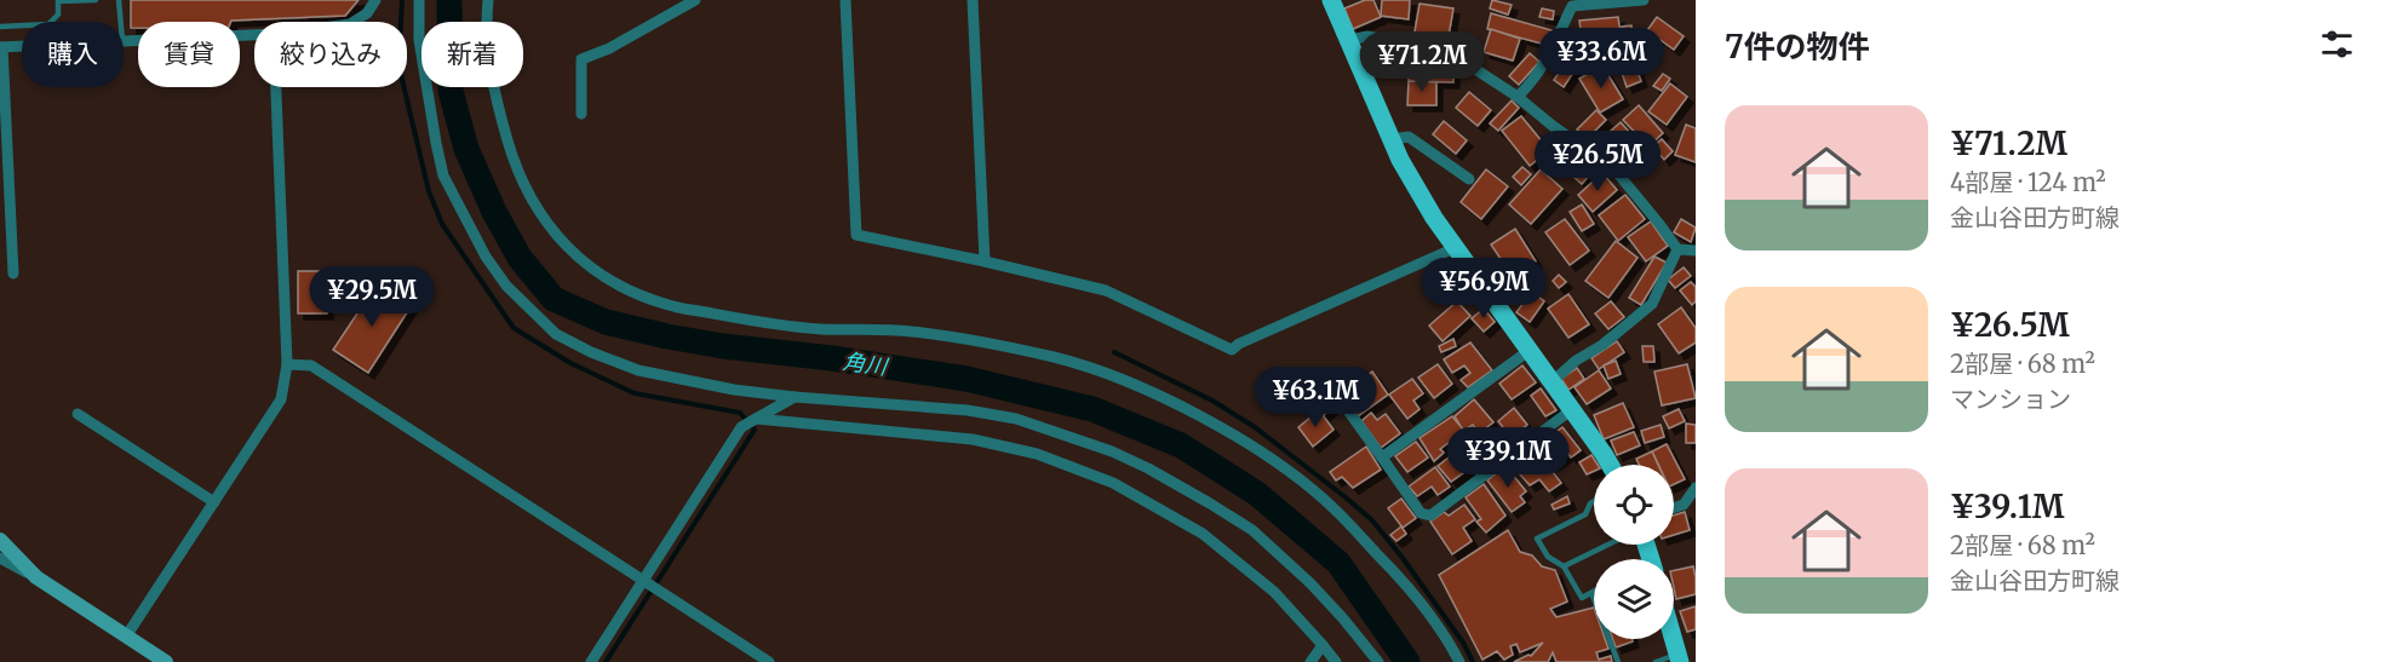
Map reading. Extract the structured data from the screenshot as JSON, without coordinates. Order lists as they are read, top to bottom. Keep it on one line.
{"water":["角川"],"page":{"heading":"7件の物件","chip":["購入","賃貸","絞り込み","新着"],"price":["¥33.6M","¥71.2M","¥26.5M","¥56.9M","¥29.5M","¥63.1M","¥39.1M"],"list":[{"name":"¥71.2M","note":"4部屋 · 124 m² · 金山谷田方町線"},{"name":"¥26.5M","note":"2部屋 · 68 m² · マンション"},{"name":"¥39.1M","note":"2部屋 · 68 m² · 金山谷田方町線"}]}}
